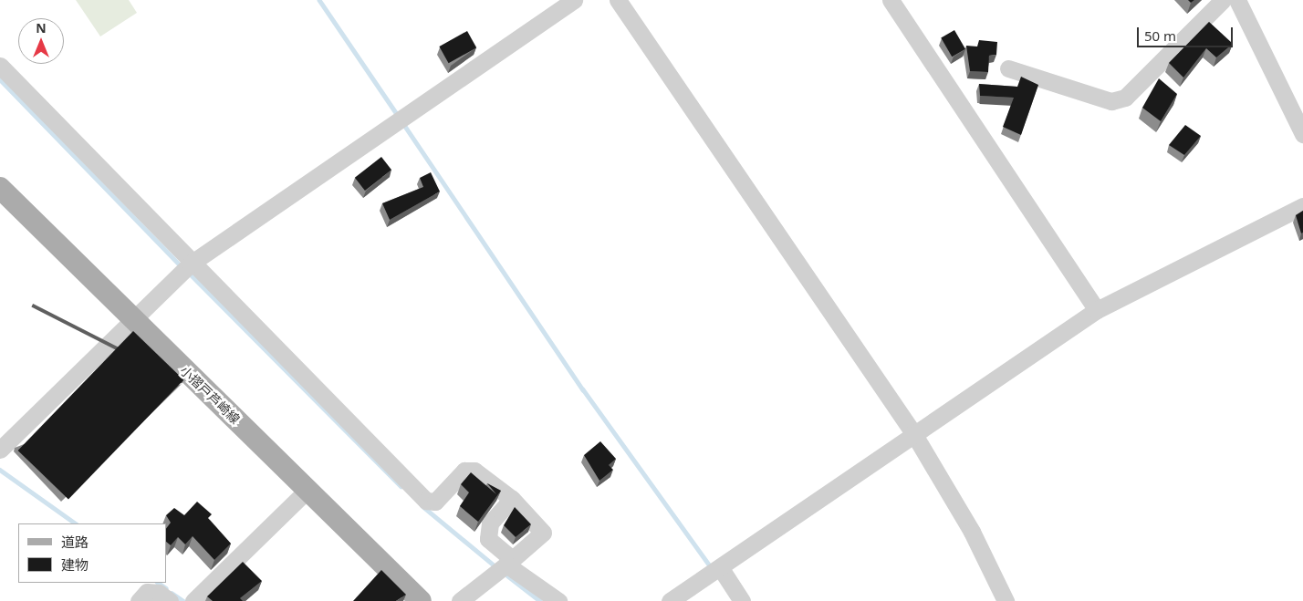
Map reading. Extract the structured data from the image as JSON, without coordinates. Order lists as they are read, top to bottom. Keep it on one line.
{"streets":{"main road":["小摺戸芦崎線"]},"legend":["道路","建物"],"scale_bar":"50 m","north":"top"}
